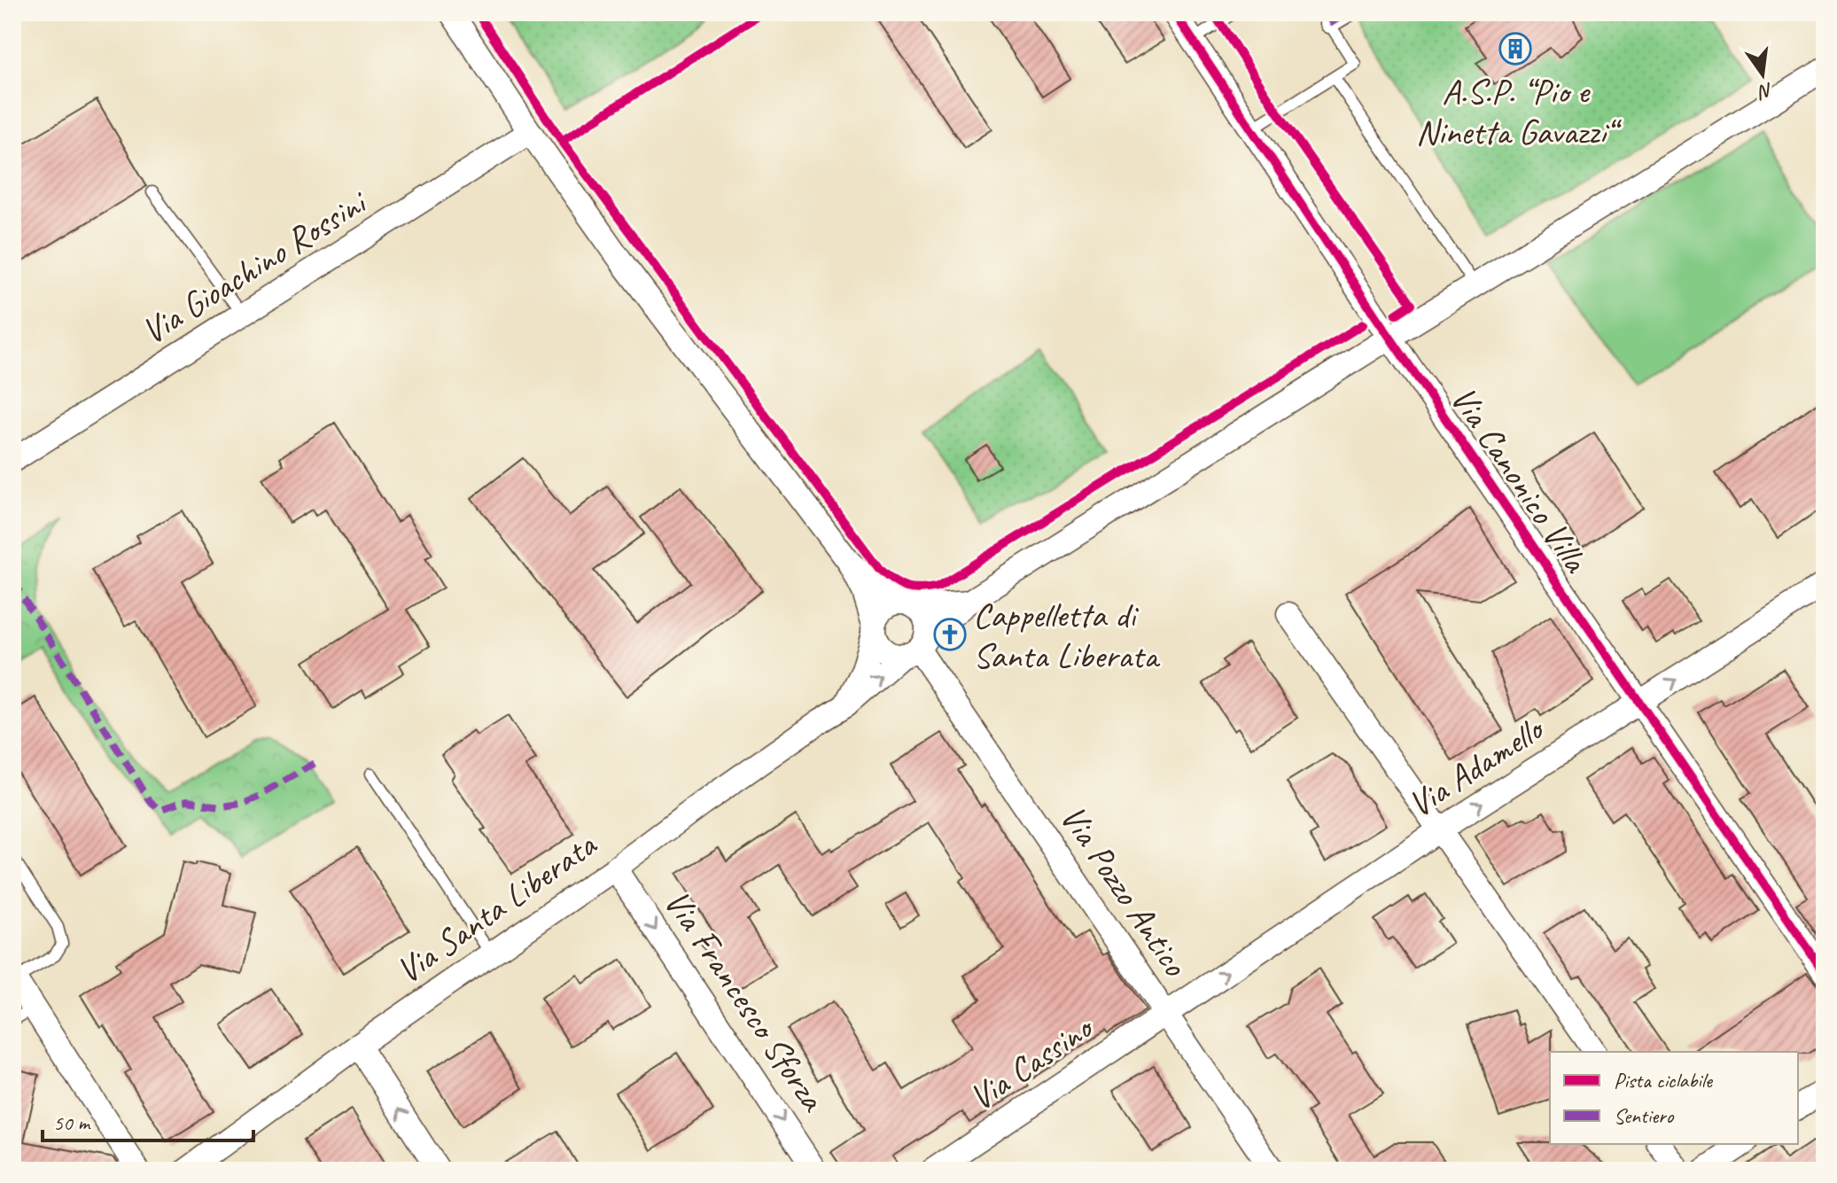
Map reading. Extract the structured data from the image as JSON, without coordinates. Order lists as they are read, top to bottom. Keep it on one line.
{"streets":{"street":["Via Gioachino Rossini","Via Canonico Villa","Via Adamello","Via Pozzo Antico","Via Santa Liberata","Via Francesco Sforza","Via Cassino"]},"crossings":[["Via Canonico Villa","Via Adamello"],["Via Canonico Villa","Via Santa Liberata"],["Via Adamello","Via Pozzo Antico"],["Via Adamello","Via Cassino"],["Via Pozzo Antico","Via Santa Liberata"],["Via Pozzo Antico","Via Cassino"],["Via Santa Liberata","Via Francesco Sforza"]],"one_way":["Via Adamello","Via Francesco Sforza"],"places":{"building":["A.S.P. “Pio e Ninetta Gavazzi“"],"church":["Cappelletta di Santa Liberata"]},"legend":["Pista ciclabile","Sentiero"],"scale_bar":"50 m","north":"bottom"}
